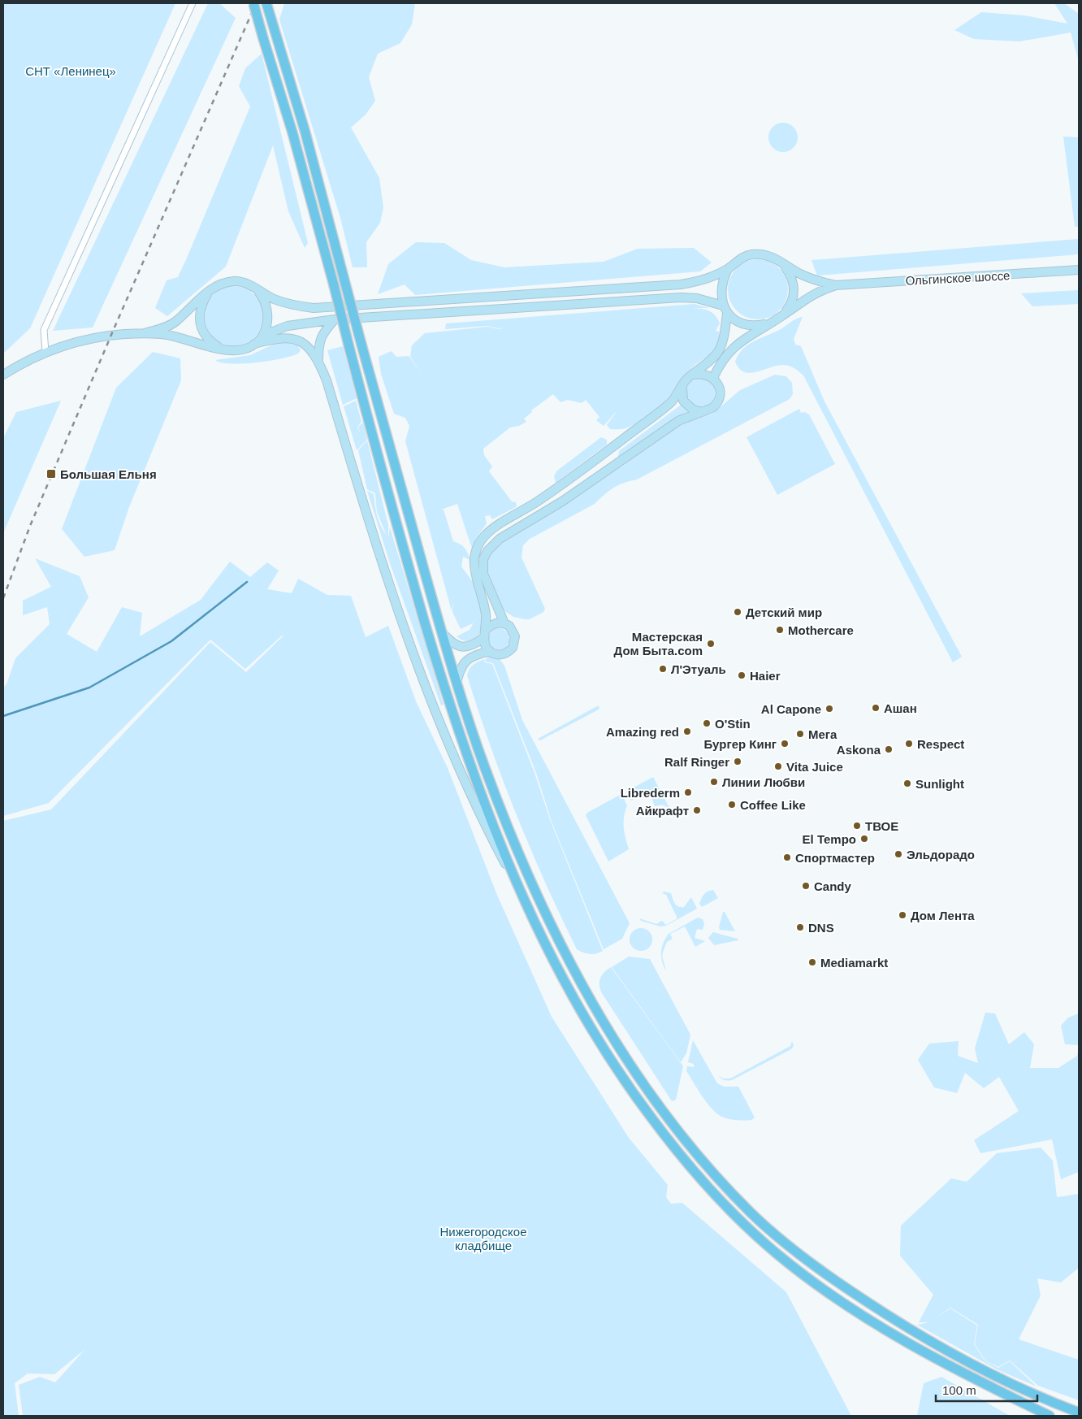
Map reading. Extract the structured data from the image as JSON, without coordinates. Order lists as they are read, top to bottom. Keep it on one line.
{"streets":{"main road":["Ольгинское шоссе"]},"parks":["СНТ «Ленинец»","Нижегородское кладбище"],"places":{"transit":["Большая Ельня"],"other":["Детский мир","Mothercare","Мастерская Дом Быта.com","Л'Этуаль","Haier","Ашан","Al Capone","O'Stin","Amazing red","Мега","Бургер Кинг","Respect","Askona","Ralf Ringer","Vita Juice","Линии Любви","Sunlight","Librederm","Coffee Like","Айкрафт","ТВОЕ","El Tempo","Эльдорадо","Спортмастер","Candy","Дом Лента","DNS","Mediamarkt"]},"scale_bar":"100 m"}
